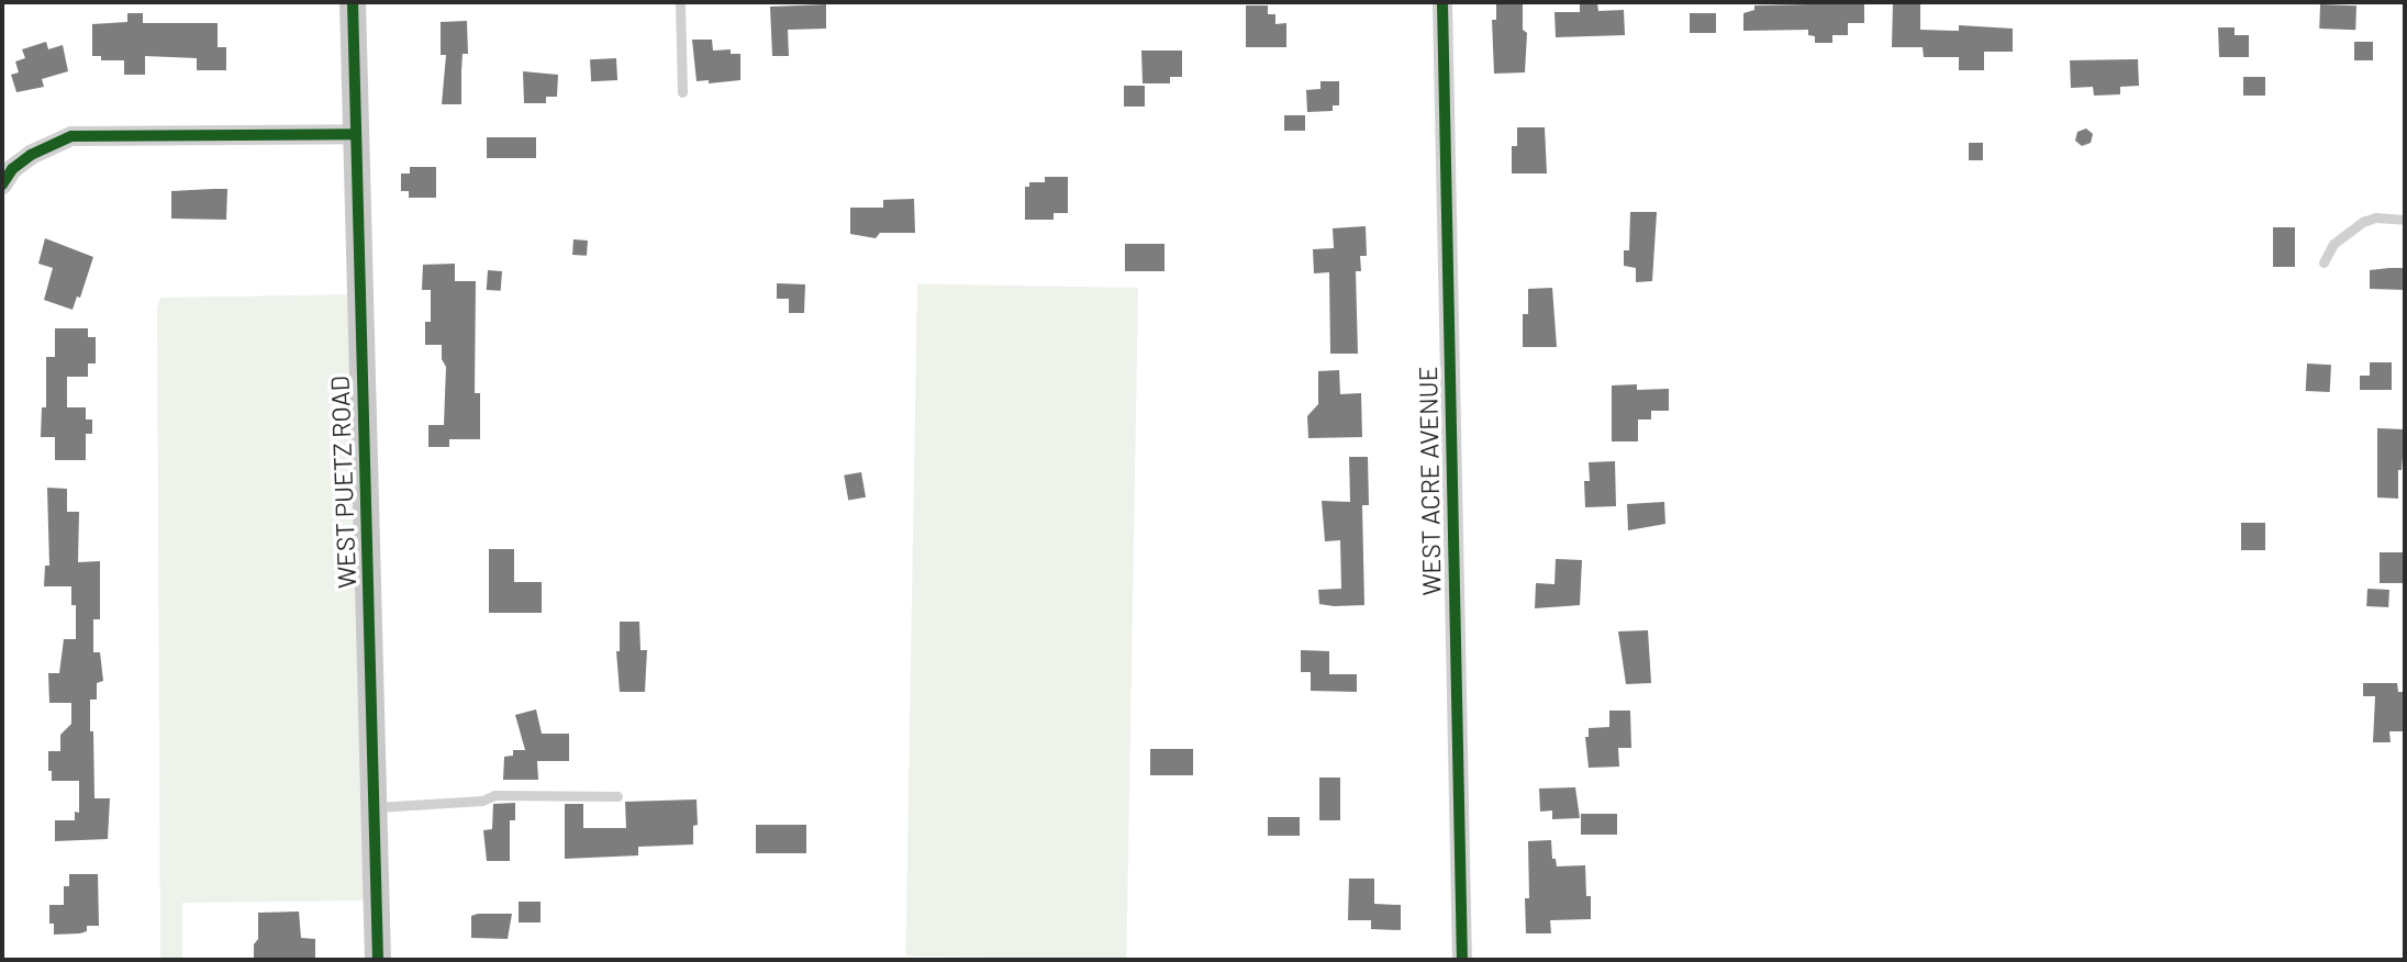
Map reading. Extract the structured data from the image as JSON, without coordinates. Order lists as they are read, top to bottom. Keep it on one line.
{"streets":{"street":["WEST ACRE AVENUE","WEST PUETZ ROAD"]}}
